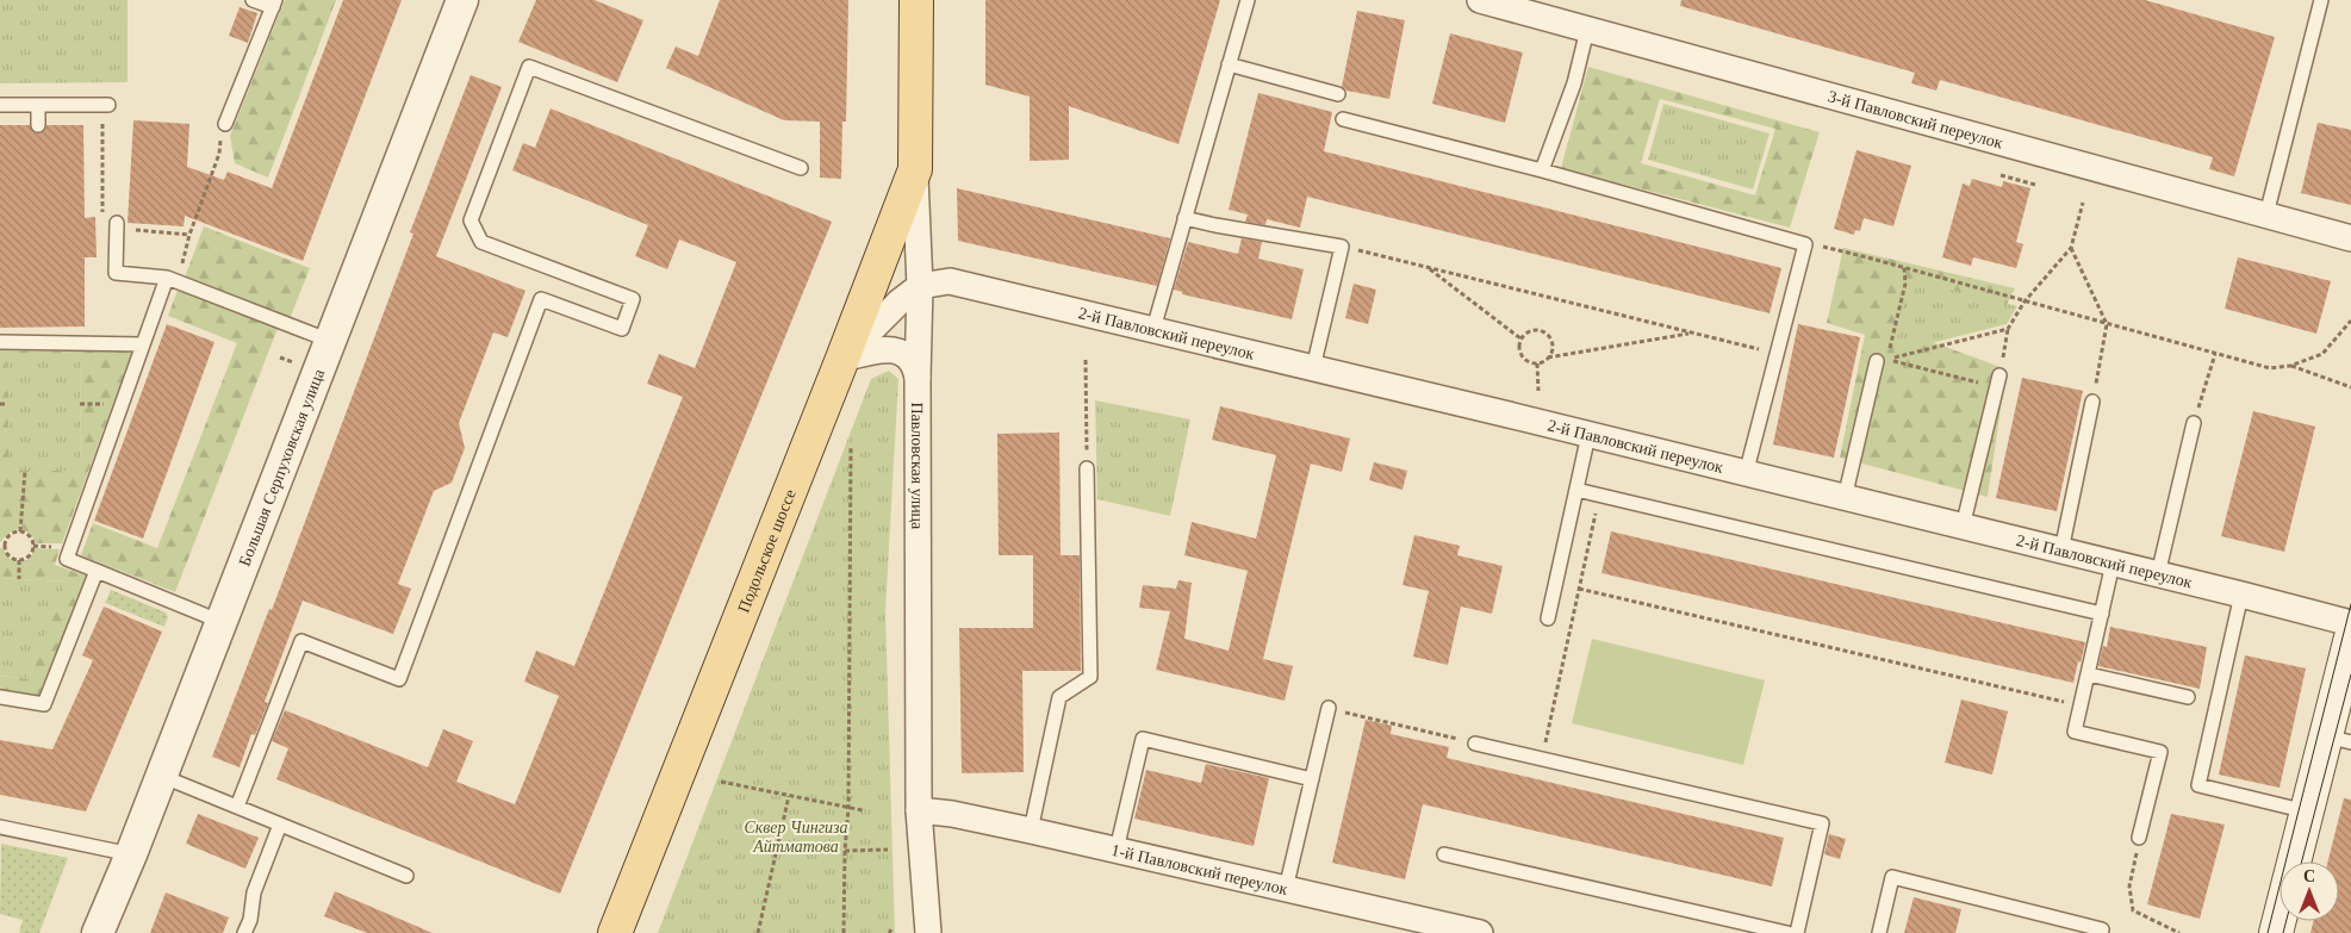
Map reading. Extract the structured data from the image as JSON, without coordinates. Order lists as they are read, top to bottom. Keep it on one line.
{"streets":{"main road":["Павловская улица","Подольское шоссе"],"street":["3-й Павловский переулок","2-й Павловский переулок","Большая Серпуховская улица","1-й Павловский переулок"]},"crossings":[["2-й Павловский переулок","Павловская улица"],["Павловская улица","Подольское шоссе"],["Павловская улица","1-й Павловский переулок"]],"parks":["Сквер Чингиза Айтматова"],"north":"top"}
